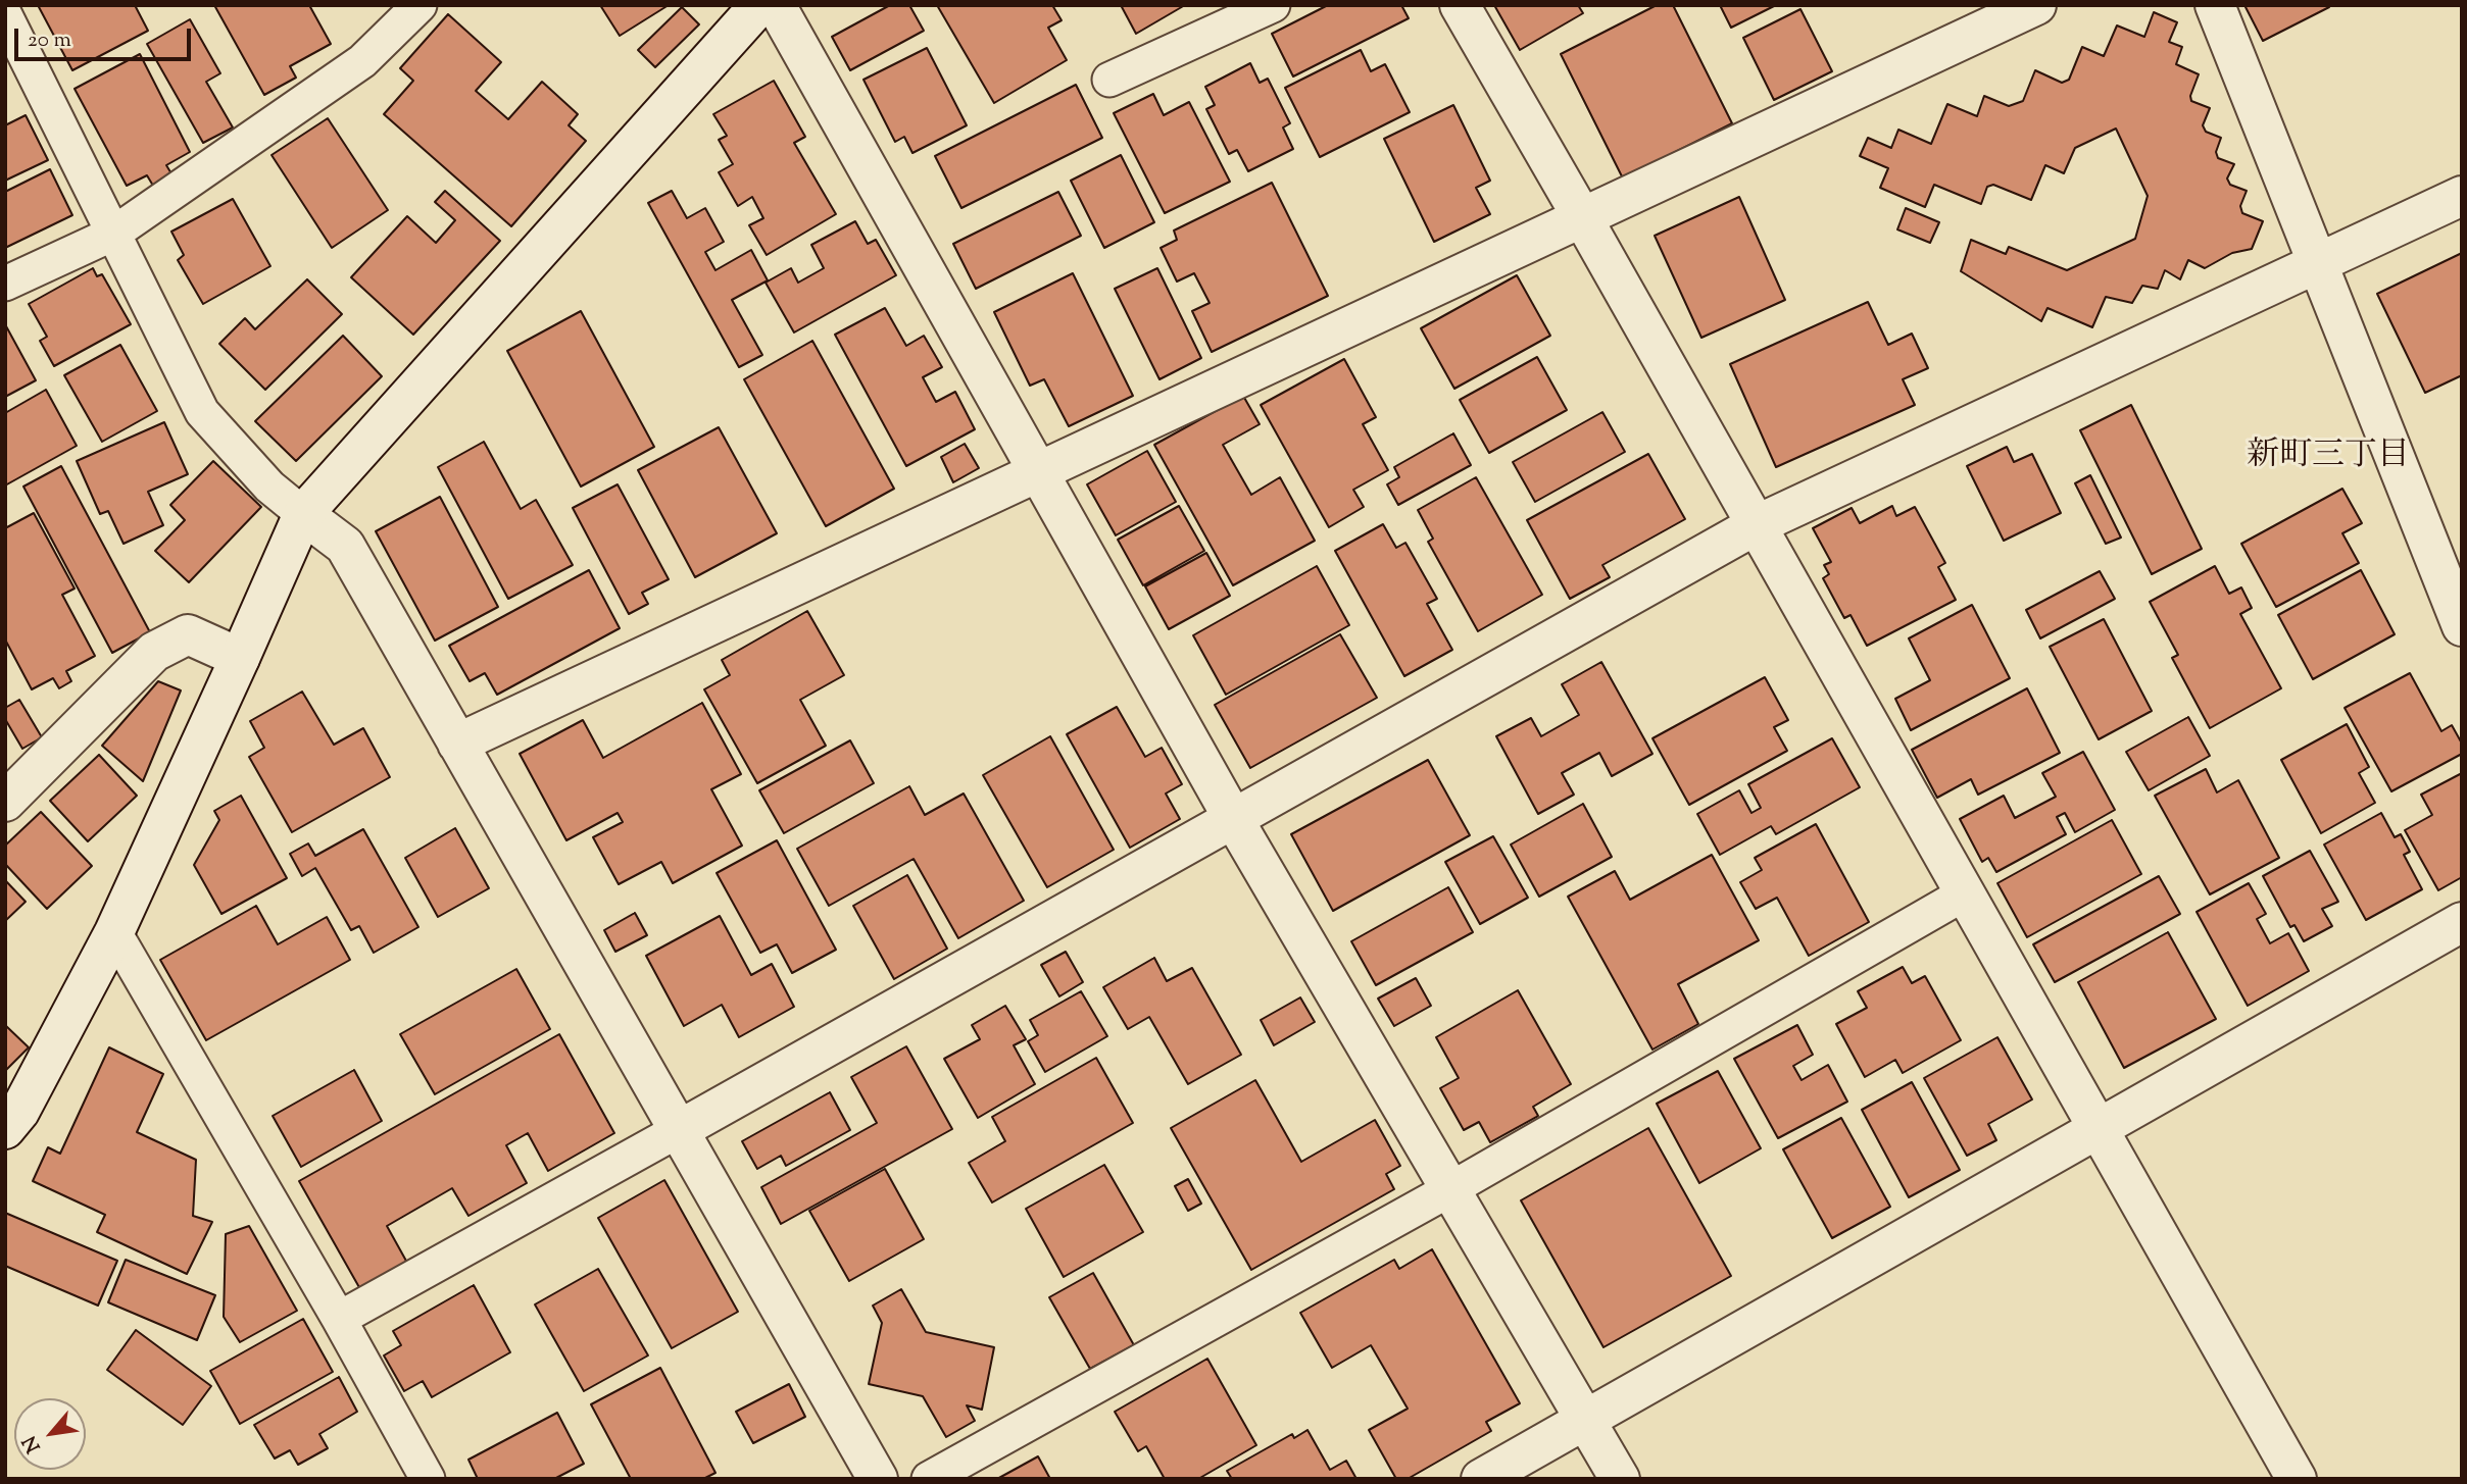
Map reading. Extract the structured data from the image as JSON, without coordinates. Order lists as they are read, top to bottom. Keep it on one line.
{"districts":["新町三丁目"],"scale_bar":"20 m","north":"bottom left"}
